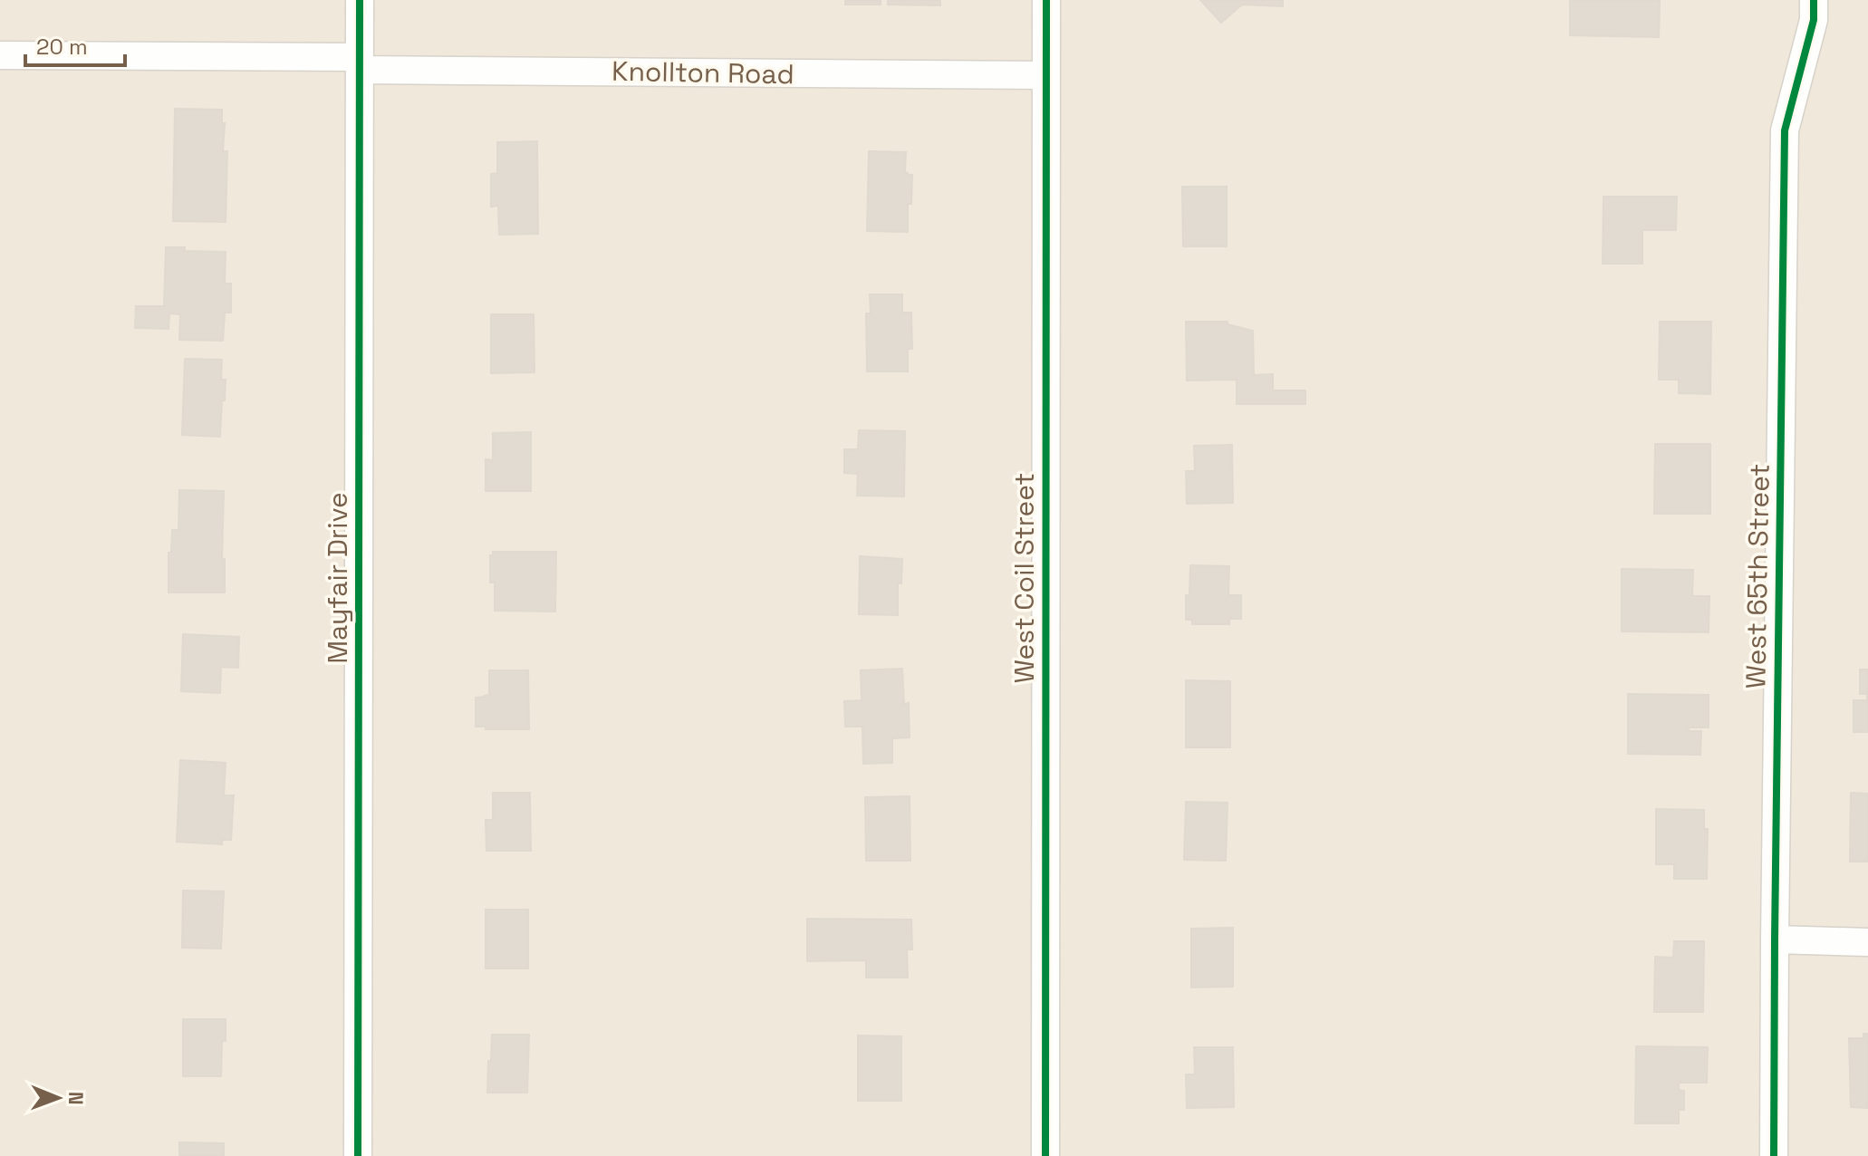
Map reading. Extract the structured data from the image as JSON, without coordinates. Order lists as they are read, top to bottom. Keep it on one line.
{"streets":{"street":["Knollton Road","West 65th Street","Mayfair Drive","West Coil Street"]},"crossings":[["Knollton Road","Mayfair Drive"],["Knollton Road","West Coil Street"]],"scale_bar":"20 m","north":"right"}
